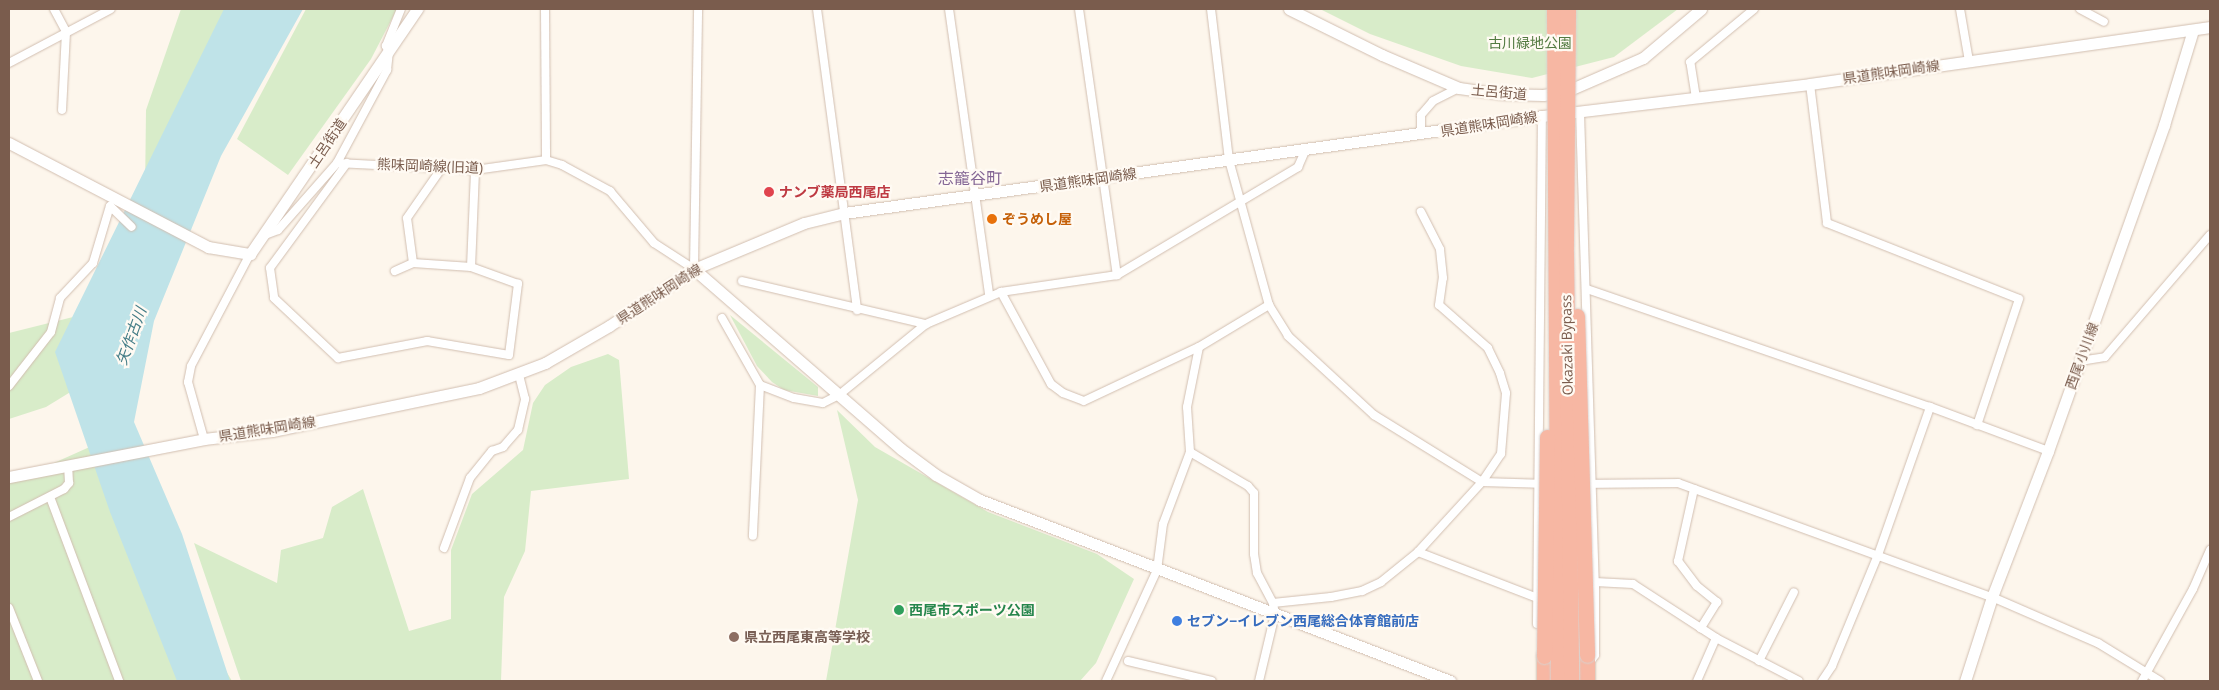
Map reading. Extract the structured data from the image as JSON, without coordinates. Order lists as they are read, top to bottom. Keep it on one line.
{"streets":{"highway":["Okazaki Bypass"],"main road":["県道熊味岡崎線","土呂街道","西尾小川線"],"street":["熊味岡崎線(旧道)"]},"crossings":[["県道熊味岡崎線","熊味岡崎線(旧道)"],["県道熊味岡崎線","西尾小川線"]],"districts":["志籠谷町"],"water":["矢作古川"],"parks":["古川緑地公園"],"places":["ナンブ薬局西尾店","ぞうめし屋","西尾市スポーツ公園","セブン−イレブン西尾総合体育館前店","県立西尾東高等学校"]}
